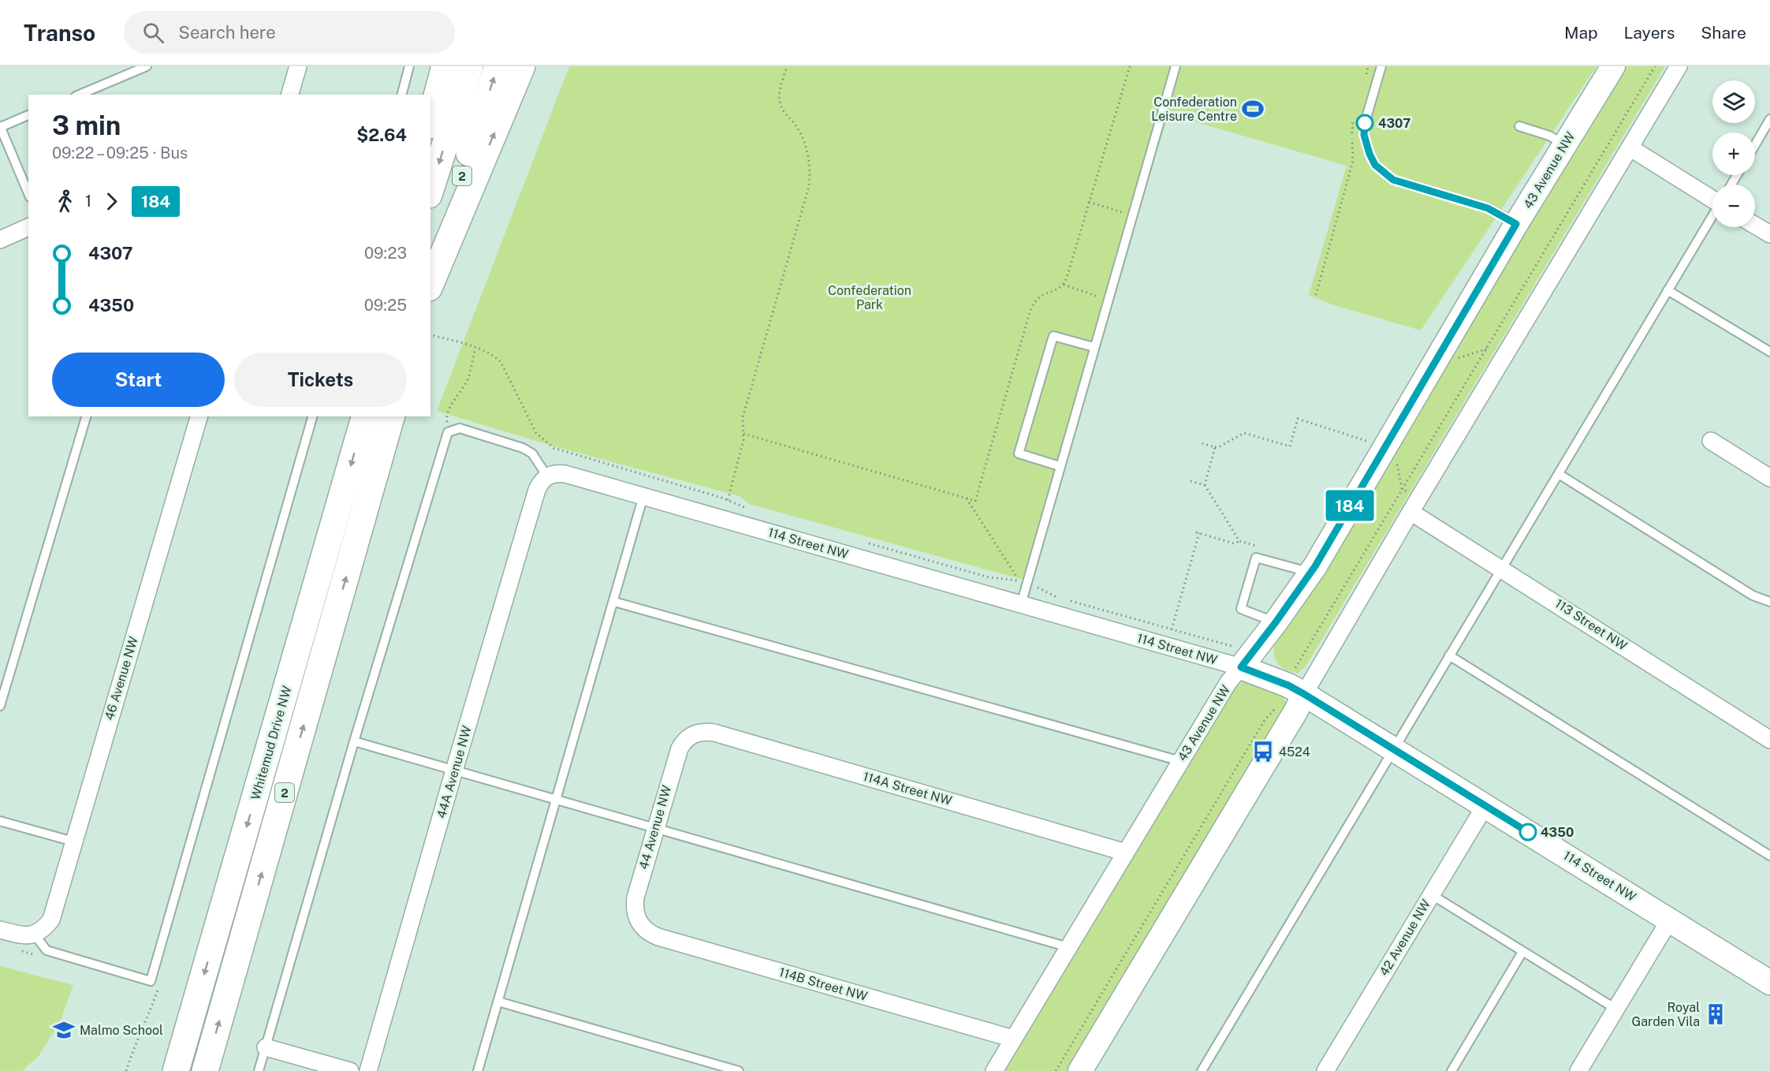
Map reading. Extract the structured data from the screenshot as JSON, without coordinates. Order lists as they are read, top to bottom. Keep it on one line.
{"streets":{"highway":["2","Whitemud Drive NW"],"street":["43 Avenue NW","114 Street NW","113 Street NW","46 Avenue NW","44A Avenue NW","114A Street NW","44 Avenue NW","42 Avenue NW","114B Street NW"]},"crossings":[["43 Avenue NW","114 Street NW"],["43 Avenue NW","114A Street NW"],["43 Avenue NW","114B Street NW"],["114 Street NW","44A Avenue NW"],["114 Street NW","42 Avenue NW"],["114A Street NW","44 Avenue NW"],["44 Avenue NW","114B Street NW"]],"parks":["Confederation Park"],"places":{"sports":["Confederation Leisure Centre"],"other":["4307","4350"],"bus stop":["4524"],"building":["Royal Garden Vila"],"school or university":["Malmo School"]},"lines":["bus line 184"],"page":{"header":"Transo","search":"Search here","nav":["Map","Layers","Share"],"on_map":"184","map_buttons":["+","−"],"heading":["3 min","09:22 – 09:25 · Bus","$2.64"],"legs":["1","184"],"list":[{"name":"4307","value":"09:23"},{"name":"4350","value":"09:25"}],"buttons":["Start","Tickets"]}}
